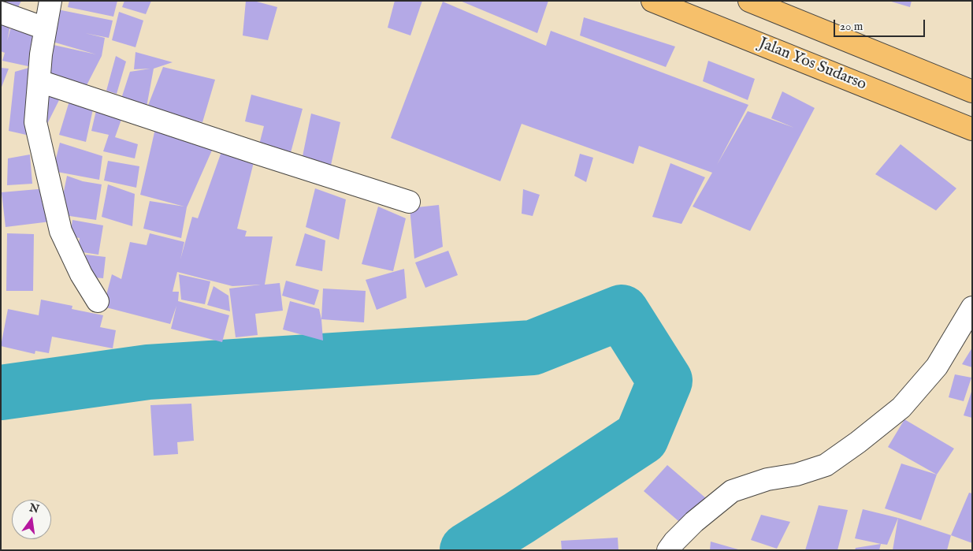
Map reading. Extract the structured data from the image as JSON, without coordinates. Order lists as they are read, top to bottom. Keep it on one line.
{"streets":{"highway":["Jalan Yos Sudarso"]},"scale_bar":"20 m","north":"top"}
